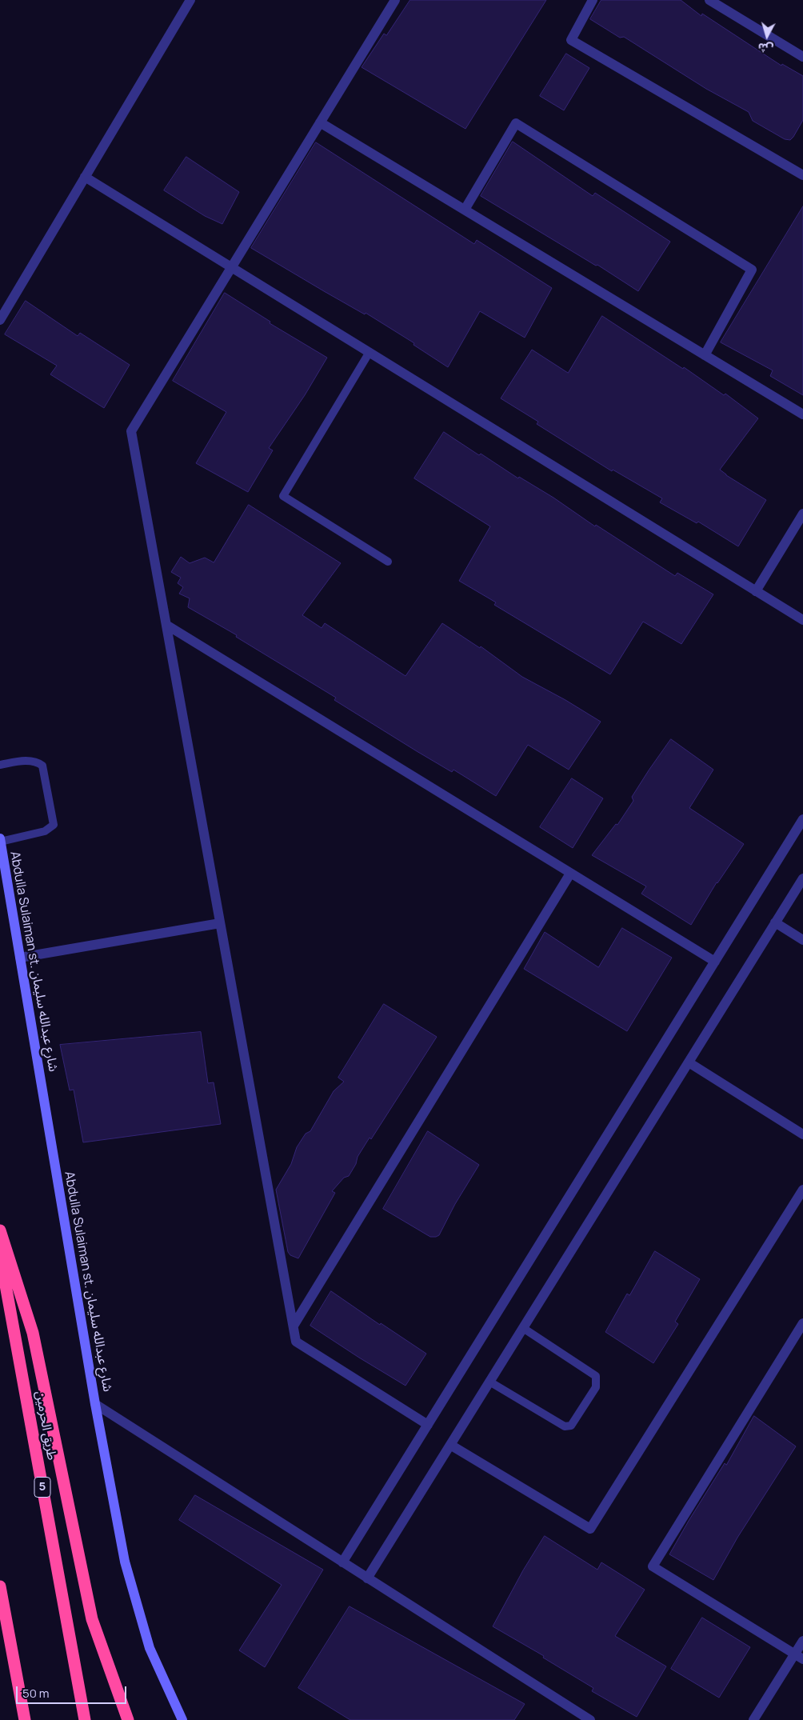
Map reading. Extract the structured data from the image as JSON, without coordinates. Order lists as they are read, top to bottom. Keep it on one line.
{"streets":{"highway":["طريق الحرمين","5"],"main road":["Abdulla Sulaiman st. شارع عبدالله سليمان"]},"scale_bar":"50 m","north":"bottom"}
